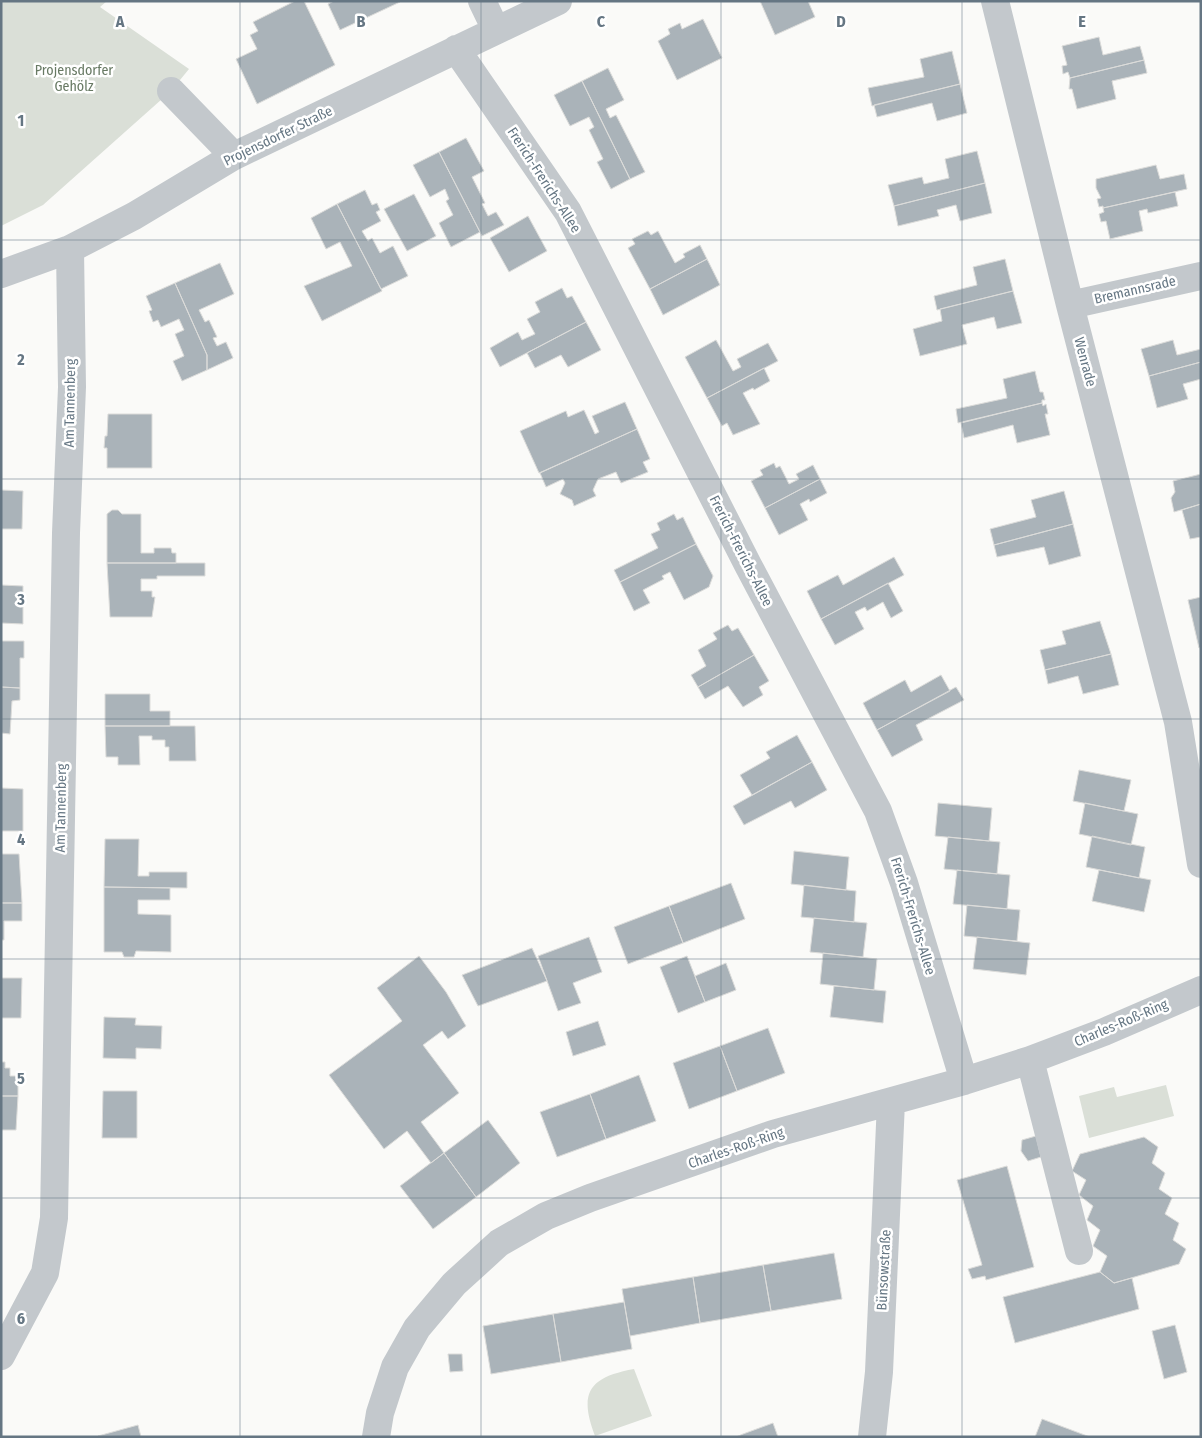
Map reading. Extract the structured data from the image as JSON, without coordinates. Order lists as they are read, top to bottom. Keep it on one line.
{"streets":{"street":["Projensdorfer Straße","Frerich-Frerichs-Allee","Bremannsrade","Wenrade","Am Tannenberg","Charles-Roß-Ring","Bünsowstraße"]},"crossings":[["Projensdorfer Straße","Frerich-Frerichs-Allee"],["Projensdorfer Straße","Am Tannenberg"],["Frerich-Frerichs-Allee","Charles-Roß-Ring"],["Bremannsrade","Wenrade"],["Charles-Roß-Ring","Bünsowstraße"]],"parks":["Projensdorfer Gehölz"],"grid":{"columns":["A","B","C","D","E"],"rows":["1","2","3","4","5","6"]}}
